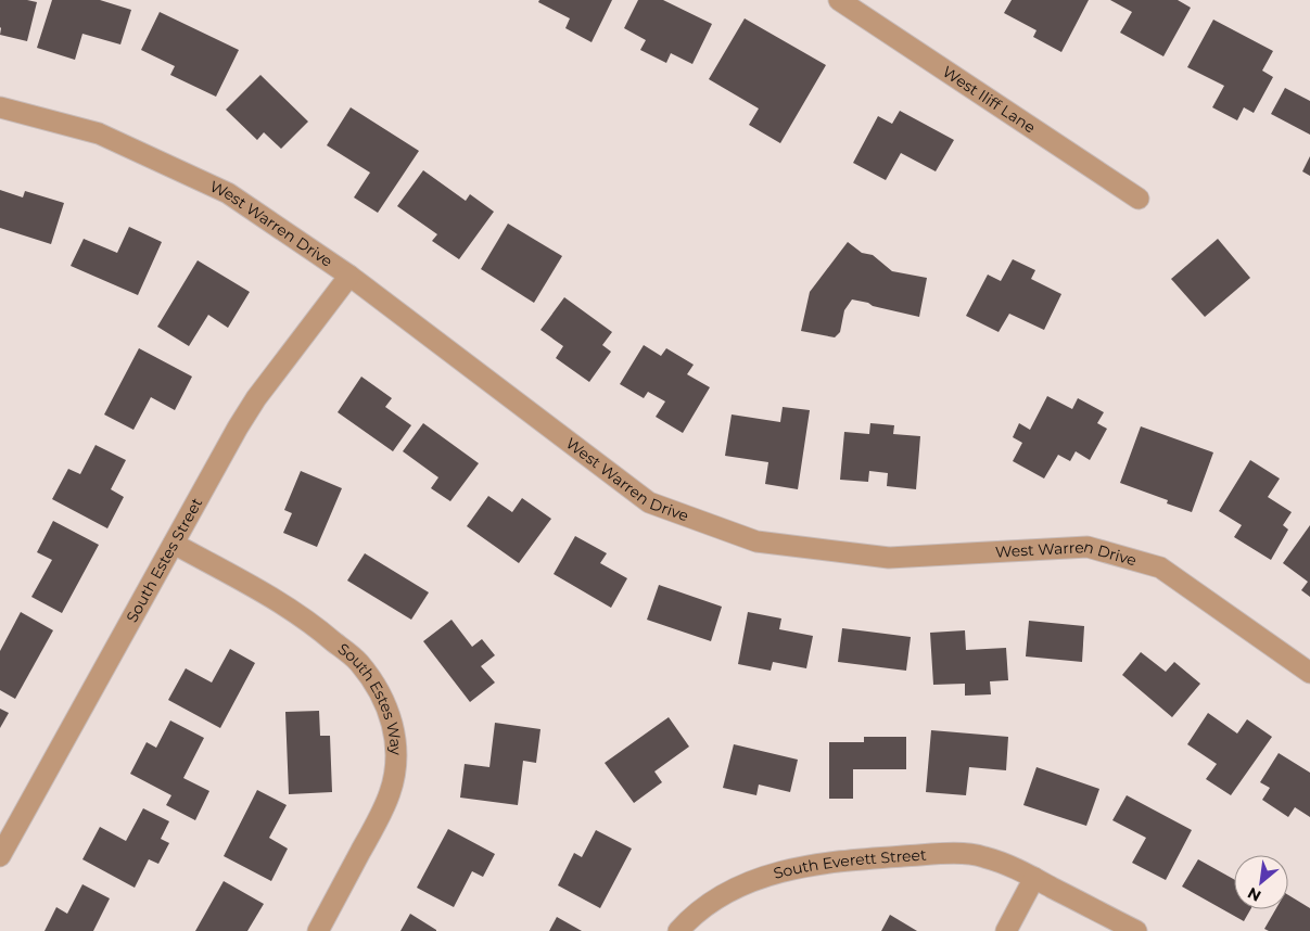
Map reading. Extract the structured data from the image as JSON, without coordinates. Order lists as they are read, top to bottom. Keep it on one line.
{"streets":{"street":["West Iliff Lane","West Warren Drive","South Estes Street","South Estes Way","South Everett Street"]},"crossings":[["West Warren Drive","South Estes Street"],["South Estes Street","South Estes Way"]],"north":"bottom left"}
